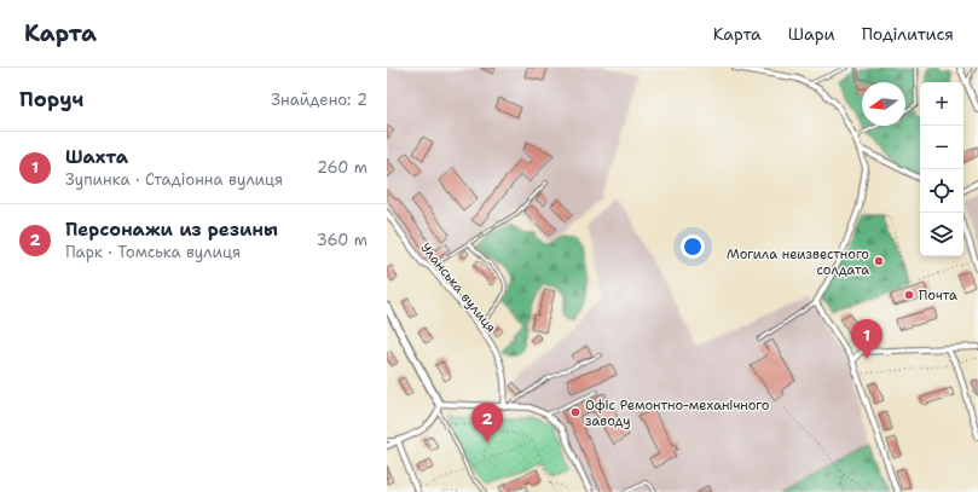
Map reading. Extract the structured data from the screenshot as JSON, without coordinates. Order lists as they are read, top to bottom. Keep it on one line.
{"streets":{"street":["Уланська вулиця"]},"places":["Могила неизвестного солдата","Почта","Офіс Ремонтно-механічного заводу"],"north":"left","page":{"header":"Карта","nav":["Карта","Шари","Поділитися"],"heading":["Поруч","Знайдено: 2"],"map_buttons":["+","−"],"list":[{"mark":"1","name":"Шахта","note":"Зупинка · Стадіонна вулиця","value":"260 m"},{"mark":"2","name":"Персонажи из резины","note":"Парк · Томська вулиця","value":"360 m"}],"pins":["1","2"]}}
